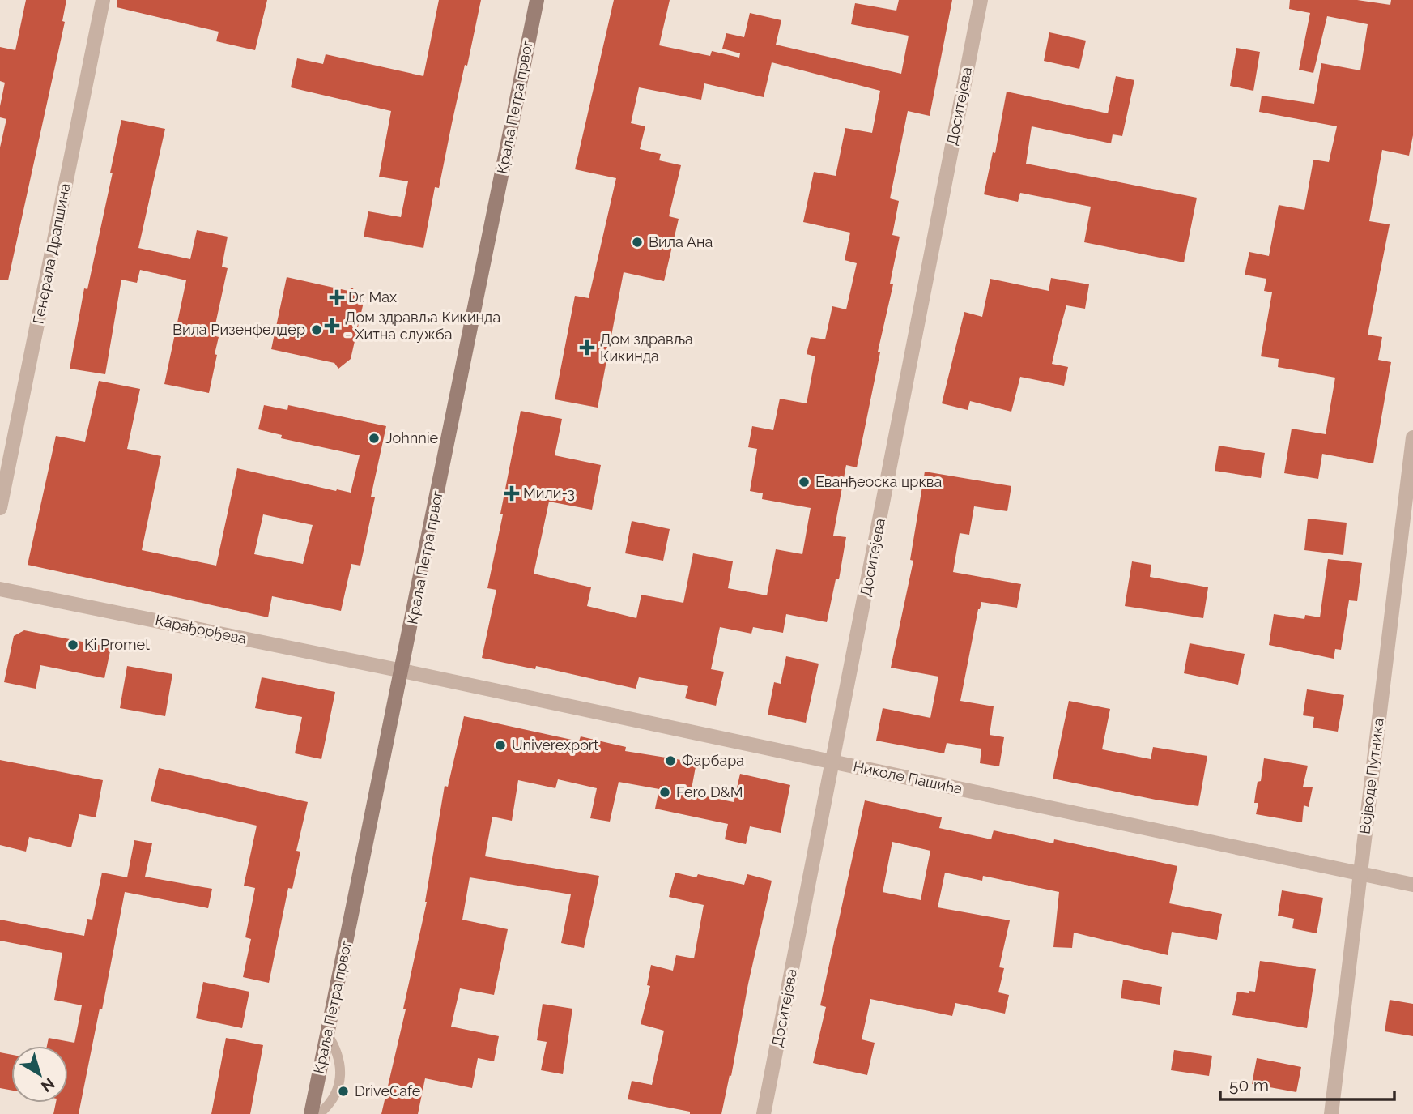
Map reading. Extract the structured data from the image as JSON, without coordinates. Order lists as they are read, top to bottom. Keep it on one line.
{"streets":{"street":["Доситејева","Краља Петра првог","Генерала Драпшина","Карађорђева","Војводе Путника","Николе Пашића"]},"crossings":[["Доситејева","Николе Пашића"],["Краља Петра првог","Карађорђева"],["Краља Петра првог","Николе Пашића"],["Карађорђева","Николе Пашића"],["Војводе Путника","Николе Пашића"]],"places":{"other":["Вила Ана","Вила Ризенфелдер","Johnnie","Еванђеоска црква","Ki Promet","Univerexport","Фарбара","Fero D&M","DriveCafe"],"health":["Dr. Max","Дом здравља Кикинда - Хитна служба","Дом здравља Кикинда","Мили-3"]},"scale_bar":"50 m","north":"bottom right"}
